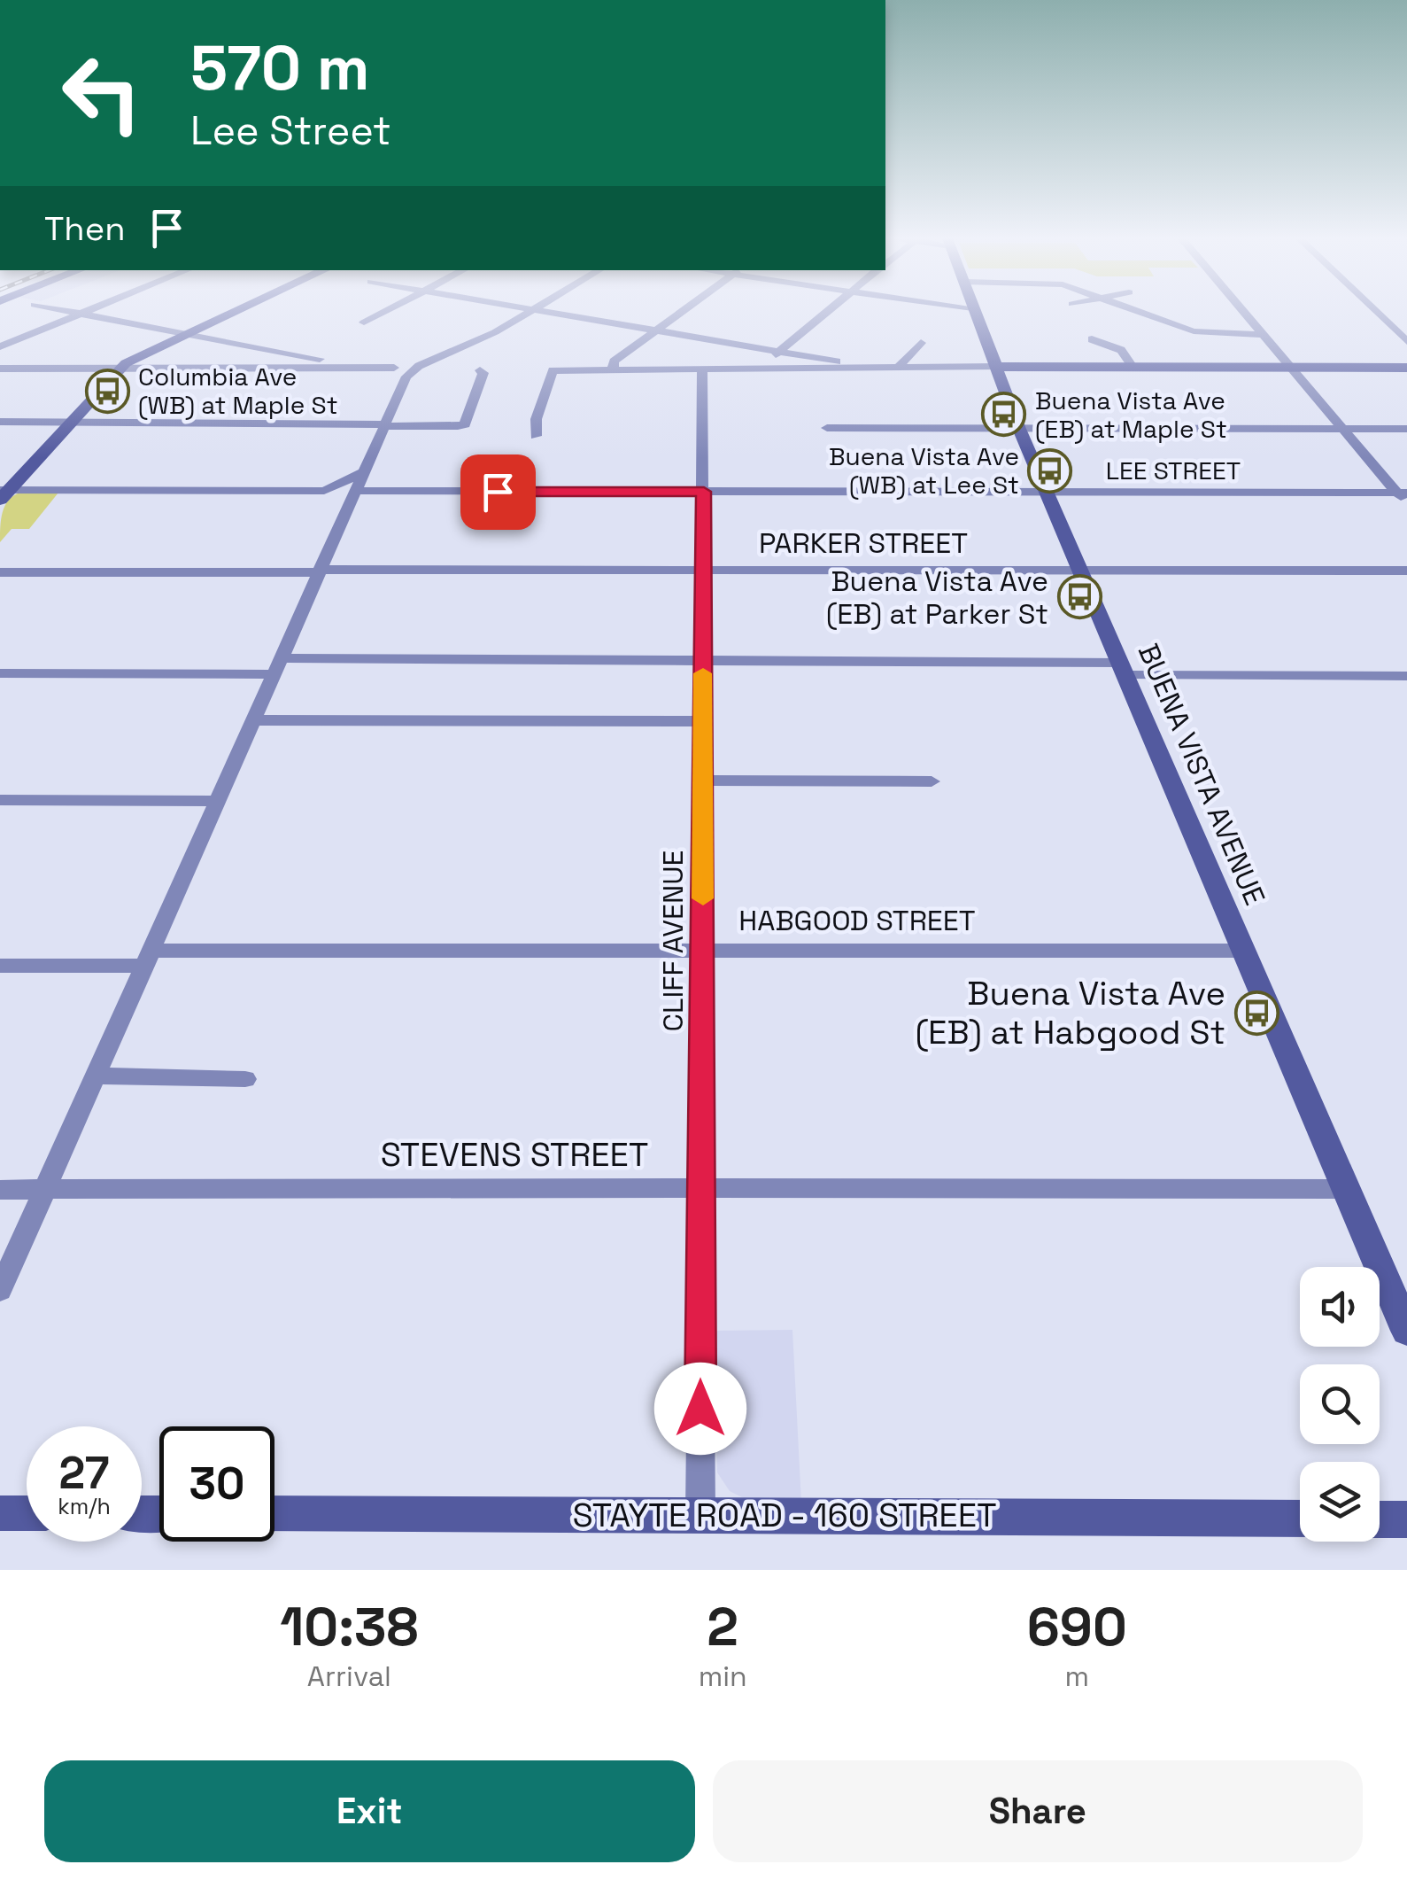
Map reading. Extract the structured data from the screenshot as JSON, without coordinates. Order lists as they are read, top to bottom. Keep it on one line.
{"streets":{"street":["LEE STREET","PARKER STREET","BUENA VISTA AVENUE","HABGOOD STREET","CLIFF AVENUE","STEVENS STREET","STAYTE ROAD - 160 STREET"]},"crossings":[["LEE STREET","BUENA VISTA AVENUE"],["LEE STREET","CLIFF AVENUE"],["PARKER STREET","BUENA VISTA AVENUE"],["PARKER STREET","CLIFF AVENUE"],["BUENA VISTA AVENUE","HABGOOD STREET"],["BUENA VISTA AVENUE","STEVENS STREET"],["HABGOOD STREET","CLIFF AVENUE"],["CLIFF AVENUE","STEVENS STREET"],["CLIFF AVENUE","STAYTE ROAD - 160 STREET"]],"places":{"bus stop":["Columbia Ave (WB) at Maple St","Buena Vista Ave (EB) at Maple St","Buena Vista Ave (WB) at Lee St","Buena Vista Ave (EB) at Parker St","Buena Vista Ave (EB) at Habgood St"]},"page":{"turn":["570 m","Lee Street"],"then":"Then","speed":"27 km/h","limit":"30","eta":["10:38","Arrival","2","min","690","m"],"buttons":["Exit","Share"]}}
